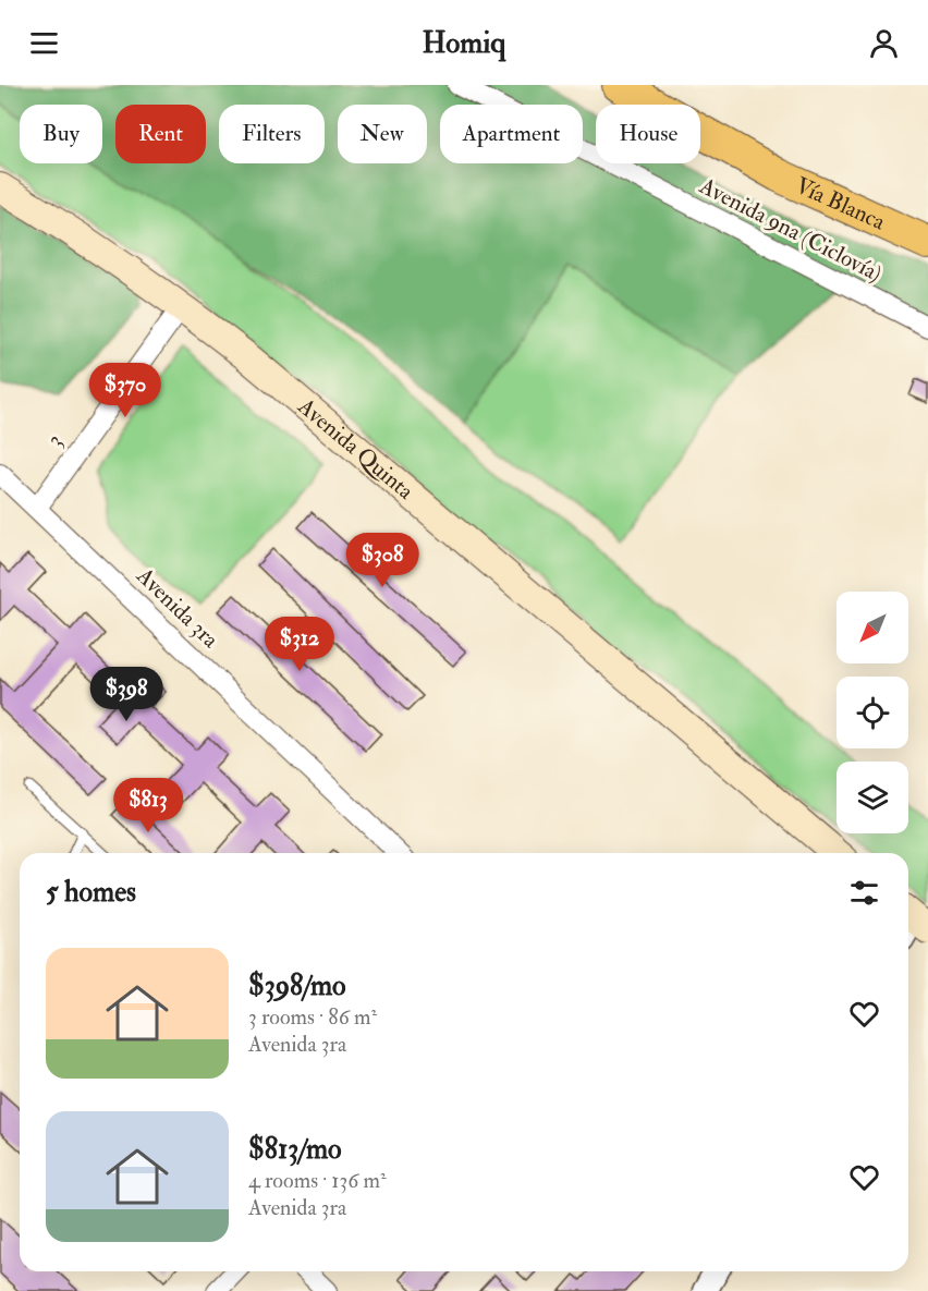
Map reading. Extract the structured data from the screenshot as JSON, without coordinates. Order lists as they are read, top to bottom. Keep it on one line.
{"streets":{"highway":["Vía Blanca"],"main road":["Avenida Quinta"],"street":["Avenida 9na (Ciclovía)","3","Avenida 3ra"]},"crossings":[["3","Avenida Quinta"],["3","Avenida 3ra"]],"north":"bottom left","page":{"header":"Homiq","chip":["Buy","Rent","Filters","New","Apartment","House"],"price":["$370","$308","$312","$398","$813"],"heading":"5 homes","list":[{"name":"$398/mo","note":"3 rooms · 86 m² · Avenida 3ra"},{"name":"$813/mo","note":"4 rooms · 136 m² · Avenida 3ra"}]}}
